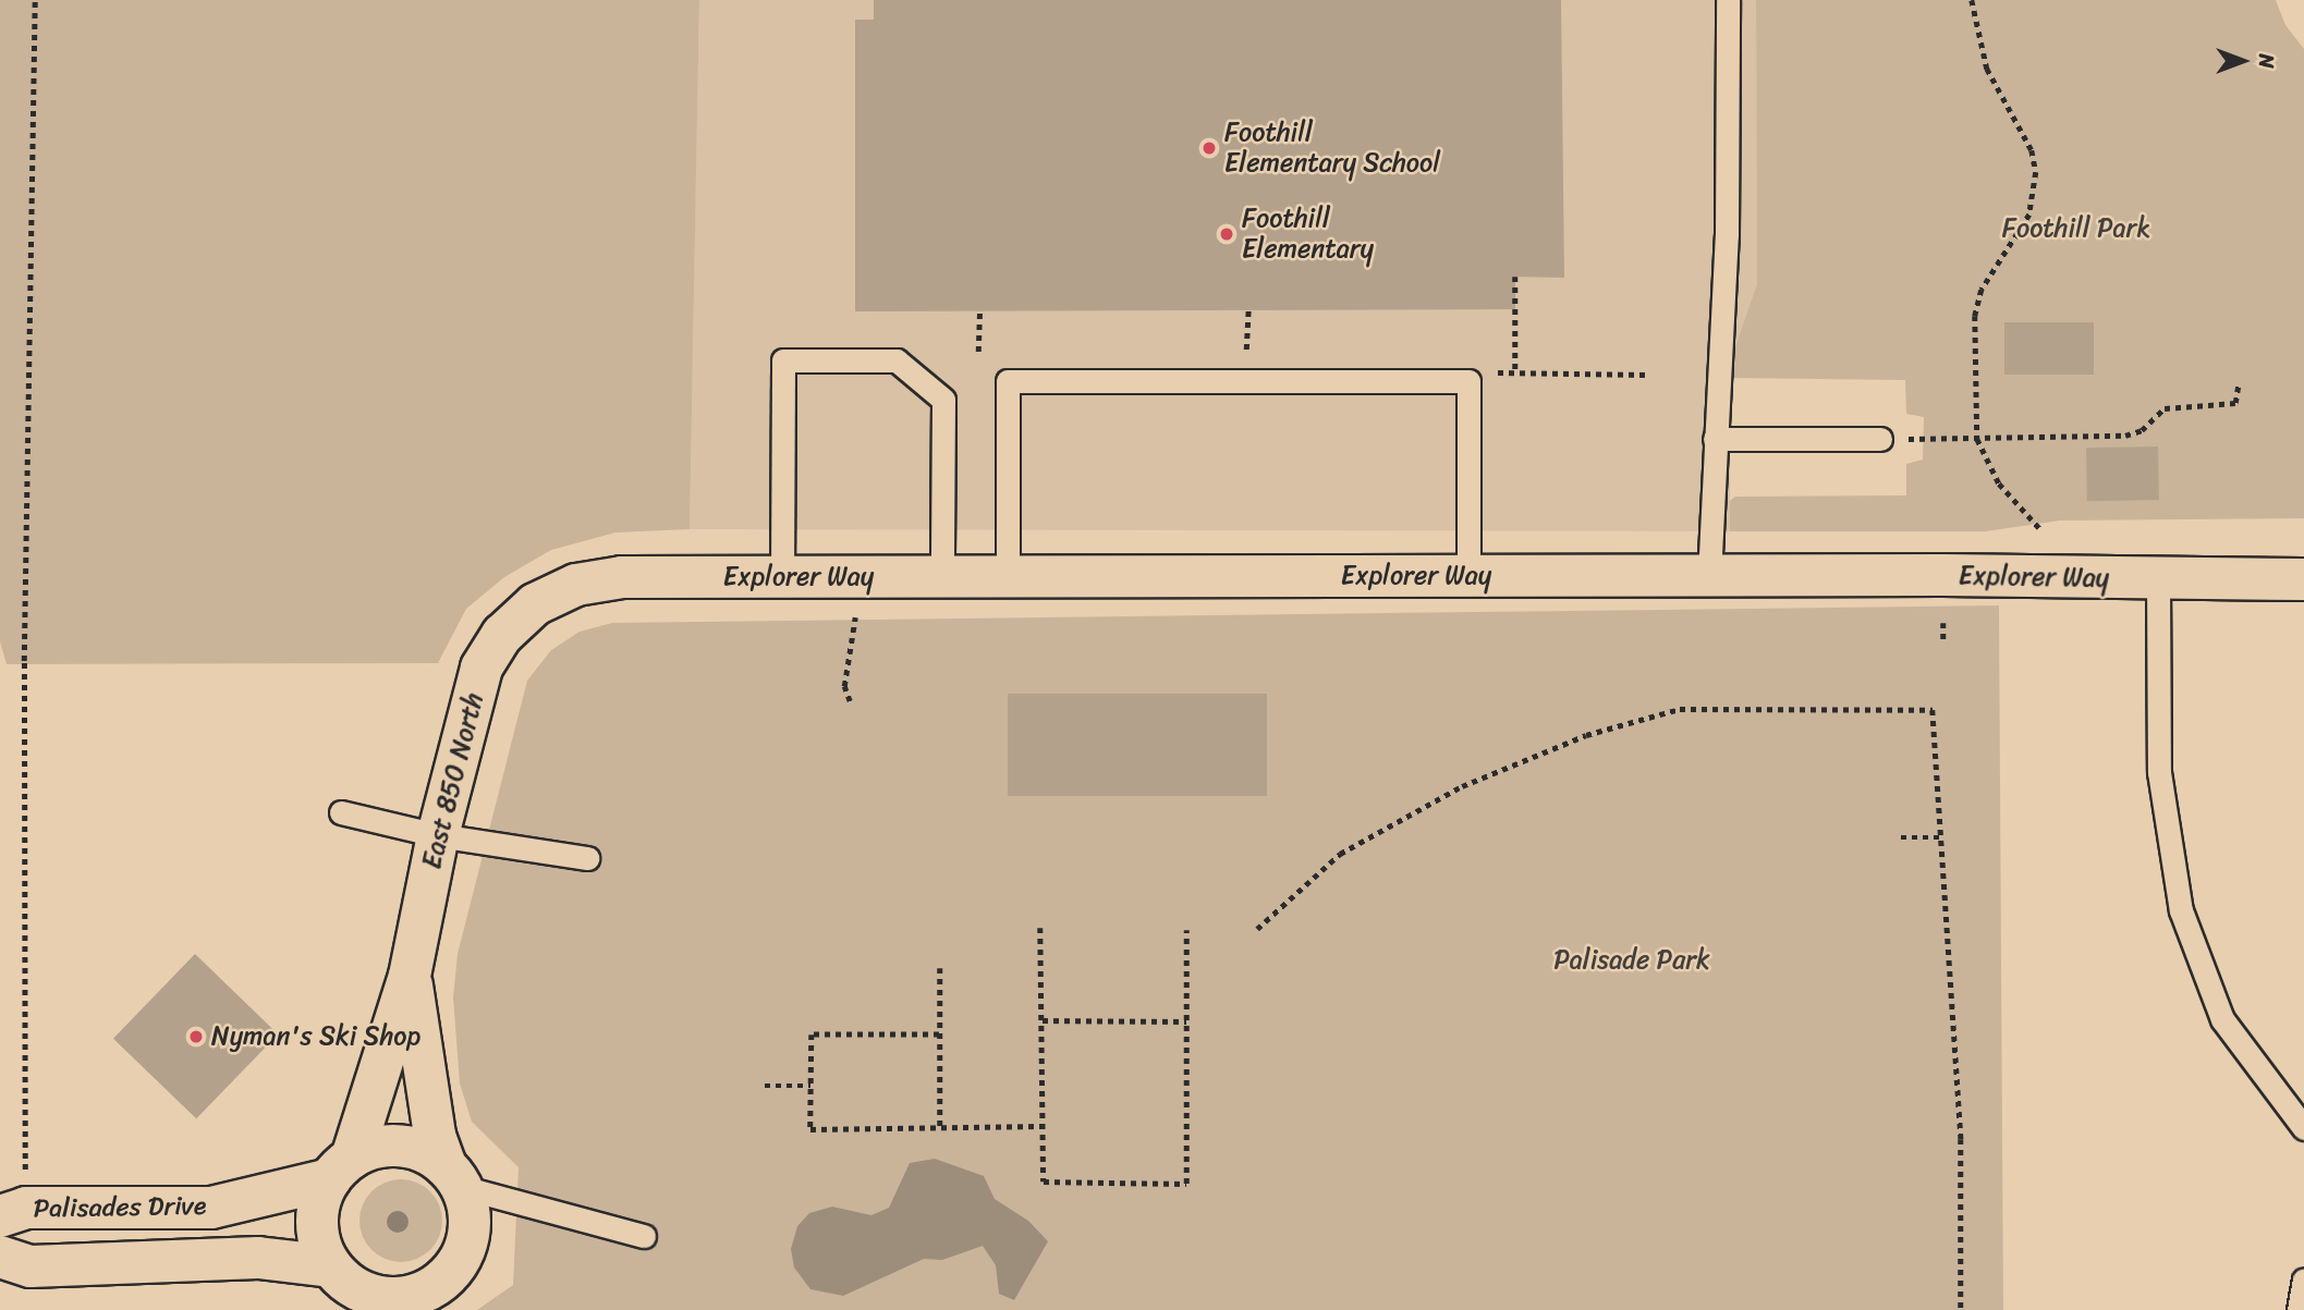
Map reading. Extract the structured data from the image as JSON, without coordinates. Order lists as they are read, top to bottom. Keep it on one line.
{"streets":{"street":["Explorer Way","East 850 North","Palisades Drive"]},"crossings":[["Explorer Way","East 850 North"],["East 850 North","Palisades Drive"]],"parks":["Foothill Park","Palisade Park"],"places":["Foothill Elementary School","Foothill Elementary","Nyman's Ski Shop"],"north":"right"}
